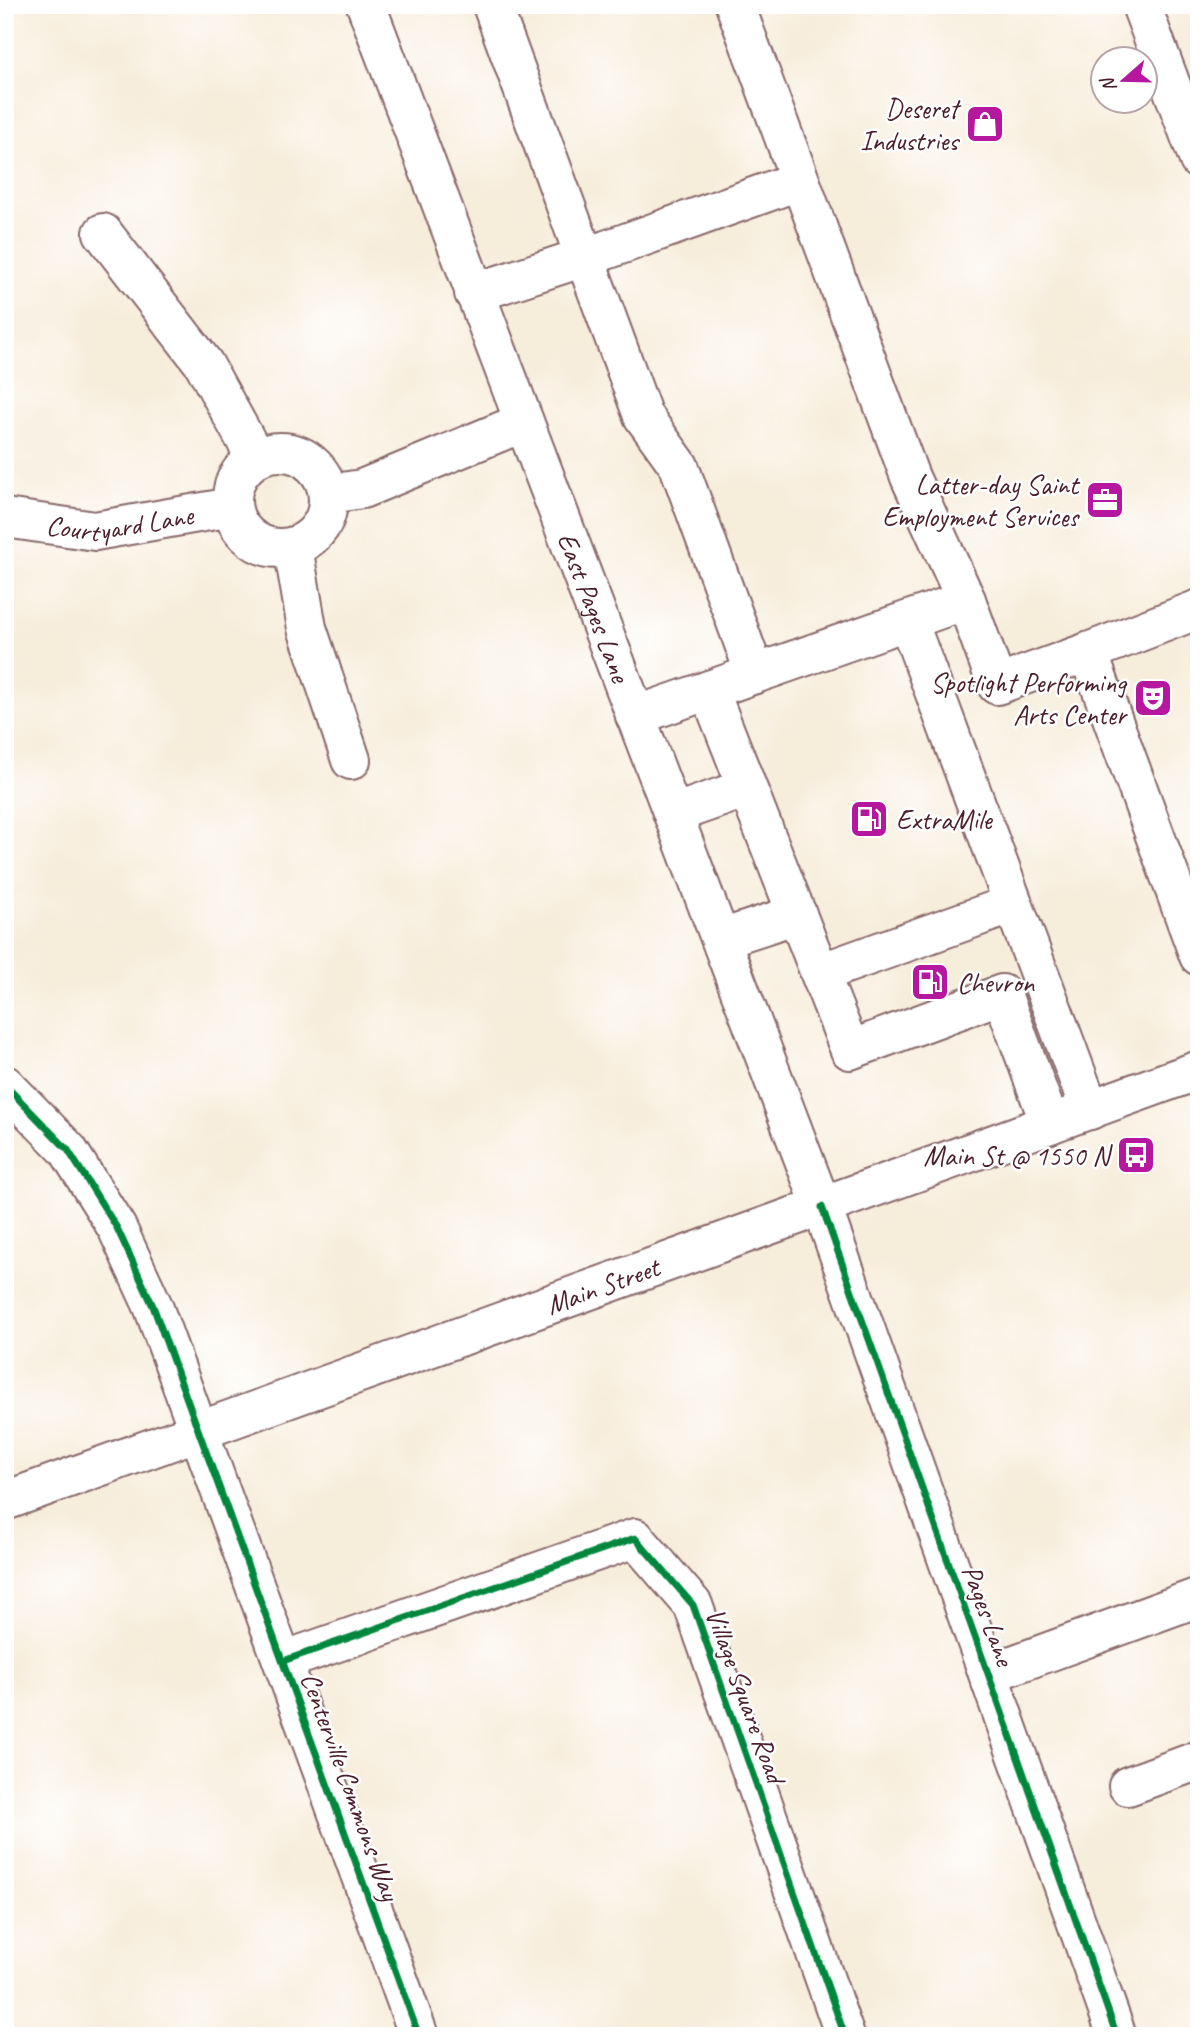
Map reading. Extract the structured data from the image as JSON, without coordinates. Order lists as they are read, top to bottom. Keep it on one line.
{"streets":{"street":["Courtyard Lane","East Pages Lane","Main Street","Pages Lane","Village Square Road","Centerville Commons Way"]},"crossings":[["East Pages Lane","Main Street"],["East Pages Lane","Pages Lane"],["Main Street","Pages Lane"],["Main Street","Centerville Commons Way"],["Village Square Road","Centerville Commons Way"]],"places":{"shop":["Deseret Industries"],"office":["Latter-day Saint Employment Services"],"theatre":["Spotlight Performing Arts Center"],"fuel station":["ExtraMile","Chevron"],"bus stop":["Main St @ 1550 N"]},"north":"left"}
